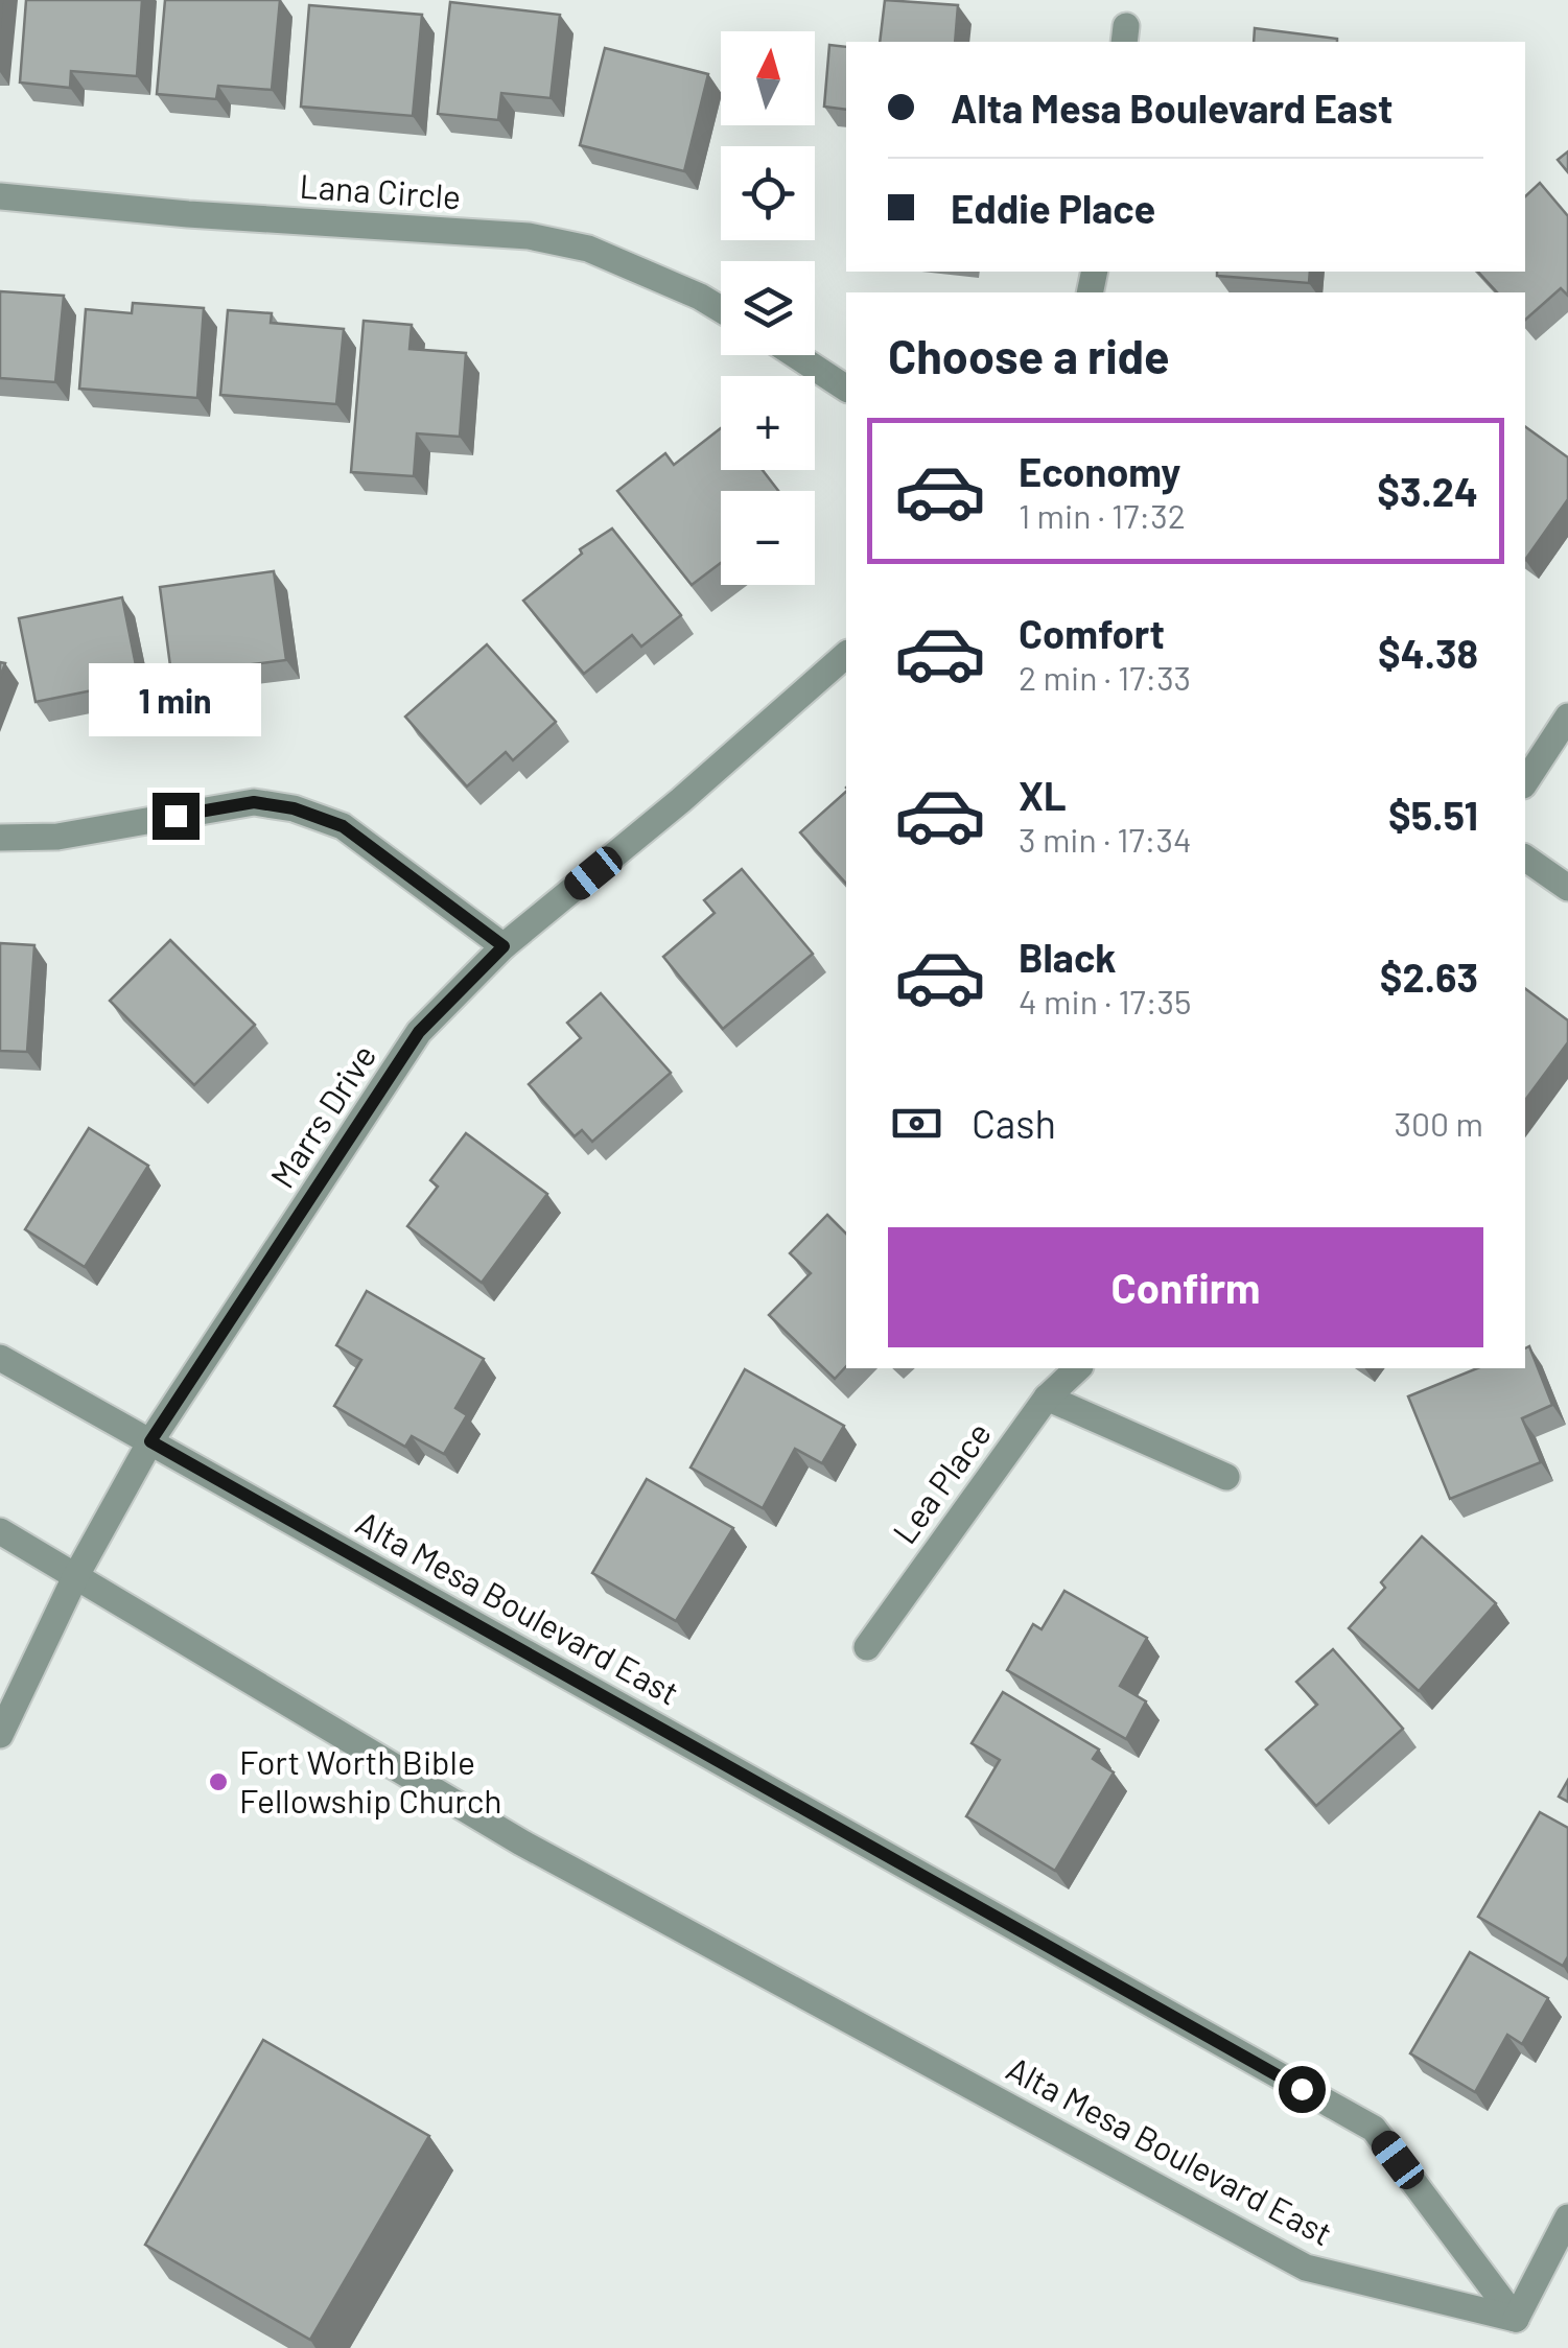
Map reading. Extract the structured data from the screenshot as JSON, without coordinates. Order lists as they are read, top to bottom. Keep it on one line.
{"streets":{"street":["Lana Circle","Marrs Drive","Lea Place","Alta Mesa Boulevard East"]},"crossings":[["Marrs Drive","Alta Mesa Boulevard East"]],"places":["Fort Worth Bible Fellowship Church"],"north":"top","page":{"map_buttons":["+","−"],"banner":["Alta Mesa Boulevard East","Eddie Place"],"heading":"Choose a ride","list":[{"name":"Economy","note":"1 min · 17:32","value":"$3.24"},{"name":"Comfort","note":"2 min · 17:33","value":"$4.38"},{"name":"XL","note":"3 min · 17:34","value":"$5.51"},{"name":"Black","note":"4 min · 17:35","value":"$2.63"}],"bubble":"1 min","pay":["Cash","300 m"],"buttons":"Confirm"}}
